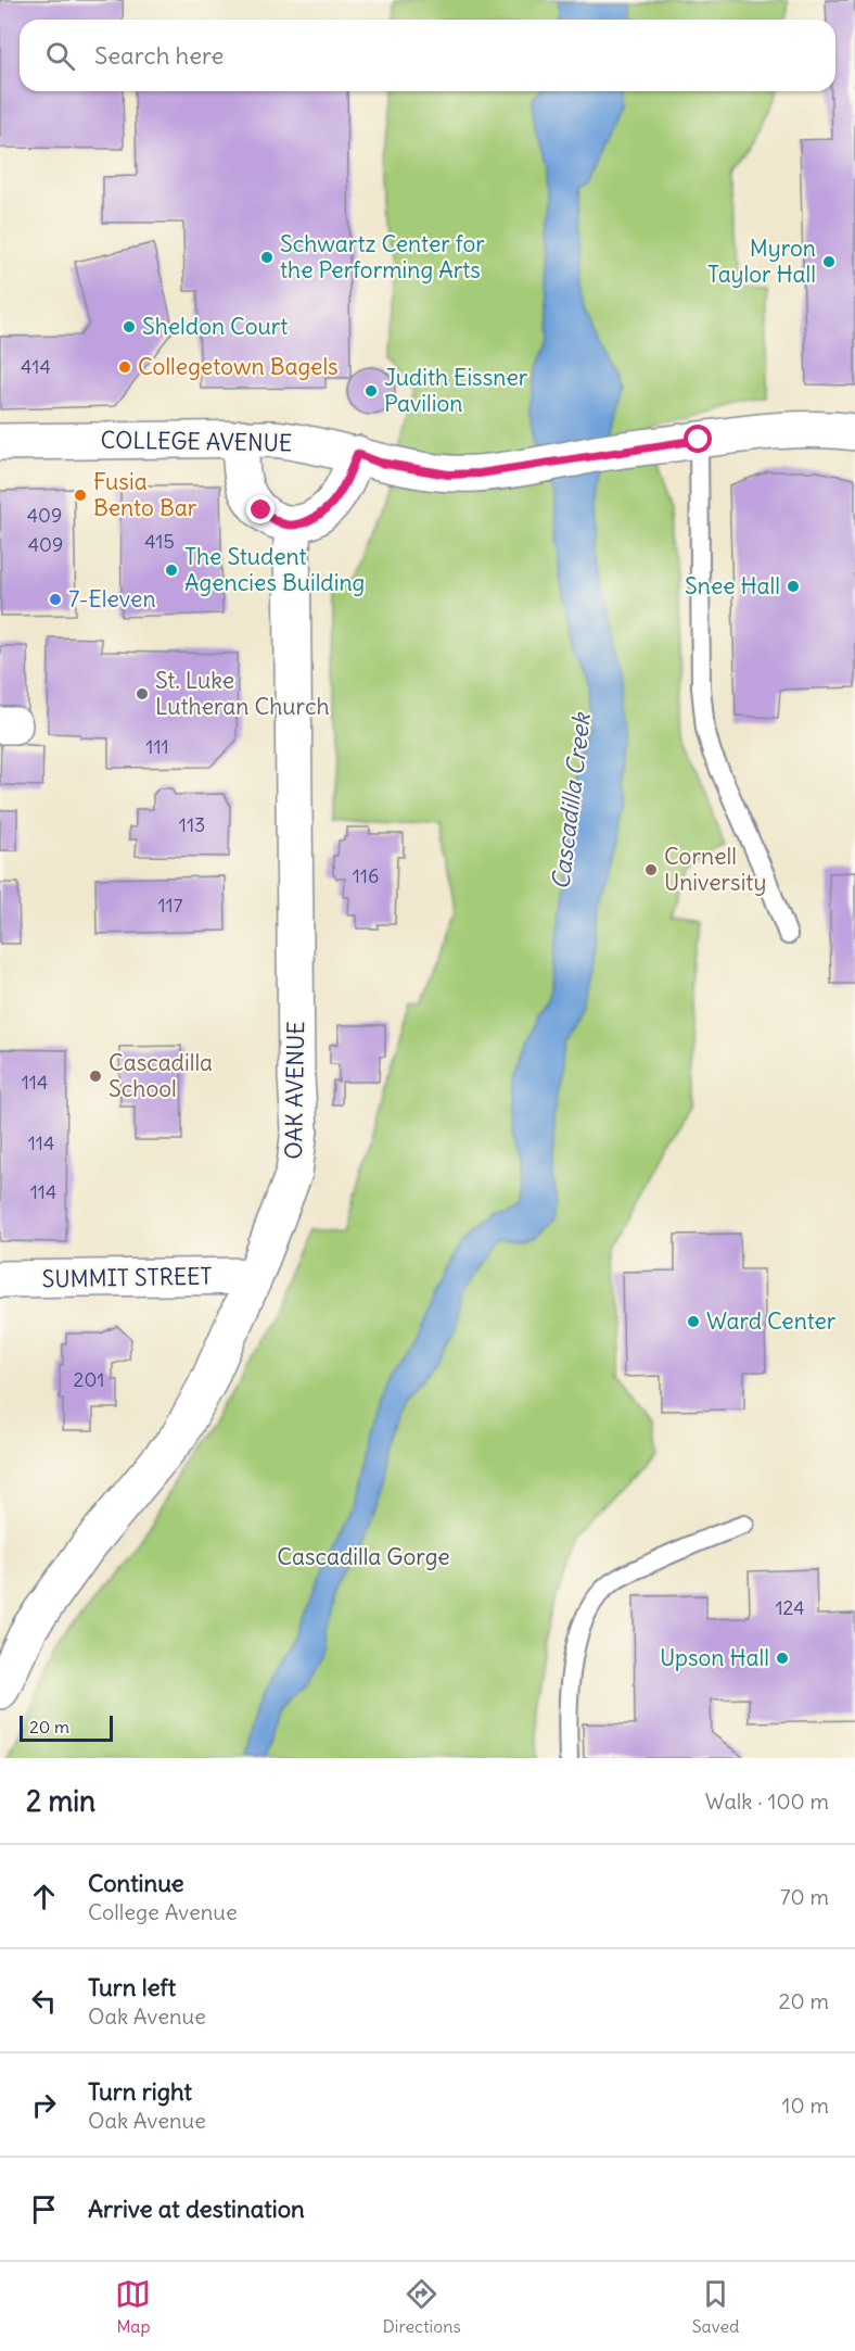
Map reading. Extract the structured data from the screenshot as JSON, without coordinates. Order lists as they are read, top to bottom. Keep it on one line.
{"streets":{"street":["COLLEGE AVENUE","OAK AVENUE","SUMMIT STREET"]},"crossings":[["OAK AVENUE","SUMMIT STREET"]],"water":["Cascadilla Creek"],"parks":["Cascadilla Gorge"],"places":["Schwartz Center for the Performing Arts","Myron Taylor Hall","Sheldon Court","Collegetown Bagels","Judith Eissner Pavilion","Fusia Bento Bar","The Student Agencies Building","Snee Hall","7-Eleven","St. Luke Lutheran Church","Cornell University","Cascadilla School","Ward Center","Upson Hall"],"house_numbers":["414","409","415","409","111","113","116","117","114","114","114","201","124"],"scale_bar":"20 m","page":{"search":"Search here","scale":"20 m","heading":["2 min","Walk · 100 m"],"list":[["Continue","College Avenue","70 m"],["Turn left","Oak Avenue","20 m"],["Turn right","Oak Avenue","10 m"],"Arrive at destination"],"nav":["Map","Directions","Saved"]}}
